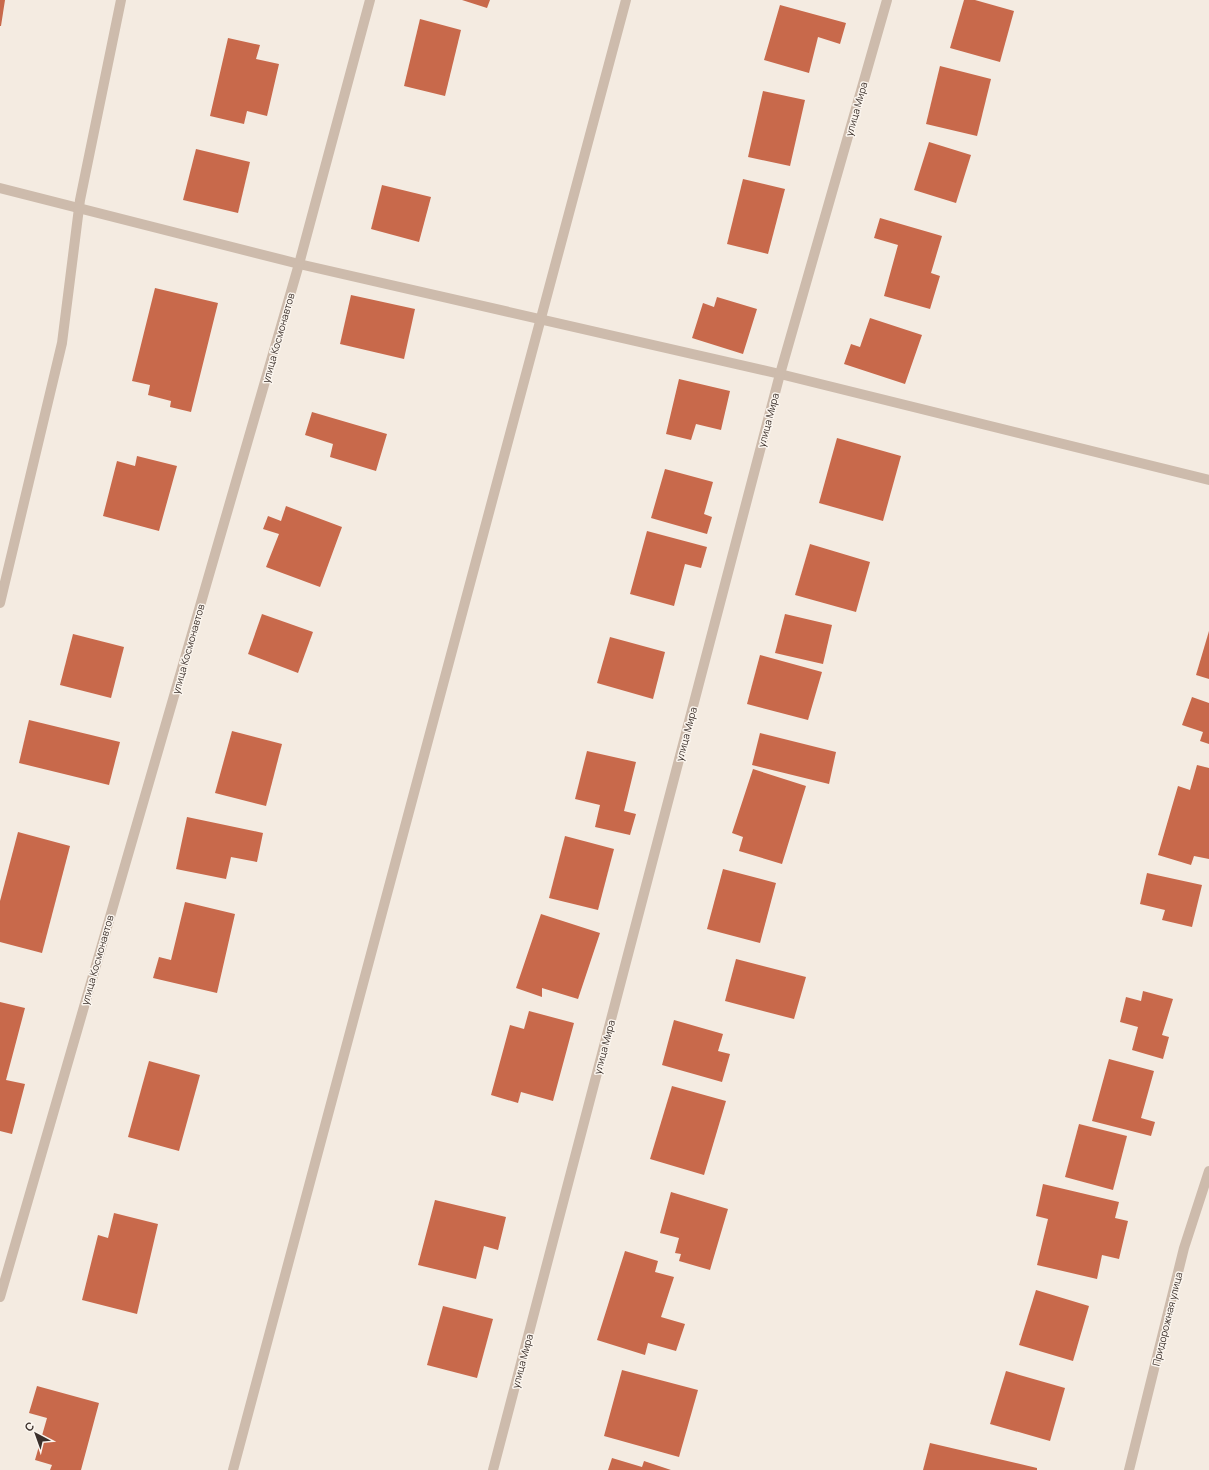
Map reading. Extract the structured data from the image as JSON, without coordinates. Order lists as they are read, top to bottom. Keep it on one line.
{"streets":{"street":["улица Мира","улица Космонавтов","Придорожная улица"]},"north":"top left"}
